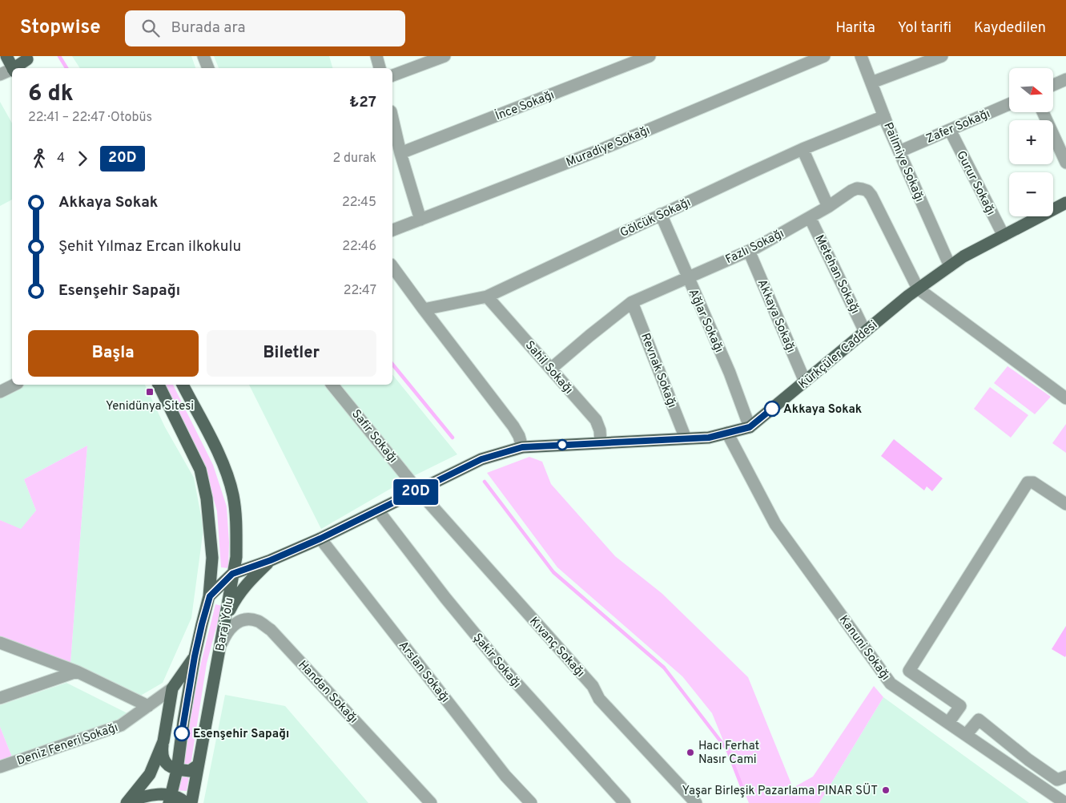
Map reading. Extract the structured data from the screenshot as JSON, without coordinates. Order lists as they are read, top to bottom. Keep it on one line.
{"streets":{"main road":["Kürkçüler Caddesi","Baraj Yolu"],"street":["İnce Sokağı","Zafer Sokağı","Muradiye Sokağı","Pailmiye Sokağı","Gurur Sokağı","Gölcük Sokağı","Fazlı Sokağı","Metehan Sokağı","Akkaya Sokağı","Ağlar Sokağı","Sahil Sokağı","Revnak Sokağı","Safir Sokağı","Kıvanç Sokağı","Kanuni Sokağı","Şakir Sokağı","Arslan Sokağı","Handan Sokağı","Deniz Feneri Sokağı"]},"crossings":[["Zafer Sokağı","Pailmiye Sokağı"],["Zafer Sokağı","Gurur Sokağı"],["Pailmiye Sokağı","Gölcük Sokağı"],["Pailmiye Sokağı","Kürkçüler Caddesi"],["Gurur Sokağı","Kürkçüler Caddesi"],["Gölcük Sokağı","Ağlar Sokağı"],["Gölcük Sokağı","Sahil Sokağı"],["Fazlı Sokağı","Metehan Sokağı"],["Fazlı Sokağı","Akkaya Sokağı"],["Fazlı Sokağı","Ağlar Sokağı"],["Fazlı Sokağı","Kürkçüler Caddesi"],["Fazlı Sokağı","Sahil Sokağı"],["Fazlı Sokağı","Revnak Sokağı"],["Metehan Sokağı","Kürkçüler Caddesi"],["Akkaya Sokağı","Kürkçüler Caddesi"],["Ağlar Sokağı","Kürkçüler Caddesi"],["Kürkçüler Caddesi","Sahil Sokağı"],["Kürkçüler Caddesi","Revnak Sokağı"],["Kürkçüler Caddesi","Safir Sokağı"],["Kürkçüler Caddesi","Baraj Yolu"],["Kürkçüler Caddesi","Kıvanç Sokağı"],["Kürkçüler Caddesi","Kanuni Sokağı"],["Kürkçüler Caddesi","Şakir Sokağı"],["Kürkçüler Caddesi","Arslan Sokağı"],["Safir Sokağı","Kıvanç Sokağı"],["Baraj Yolu","Handan Sokağı"]],"places":{"transit":["Yenidünya Sitesi"],"other":["Akkaya Sokak","Esenşehir Sapağı","Hacı Ferhat Nasır Cami","Yaşar Birleşik Pazarlama PINAR SÜT"]},"lines":["bus line 20D"],"north":"right","page":{"header":"Stopwise","search":"Burada ara","nav":["Harita","Yol tarifi","Kaydedilen"],"on_map":"20D","map_buttons":["+","−"],"heading":["6 dk","22:41 – 22:47 · Otobüs","₺27"],"legs":["4","20D","2 durak"],"list":[{"name":"Akkaya Sokak","value":"22:45"},{"name":"Şehit Yılmaz Ercan ilkokulu","value":"22:46"},{"name":"Esenşehir Sapağı","value":"22:47"}],"buttons":["Başla","Biletler"]}}
